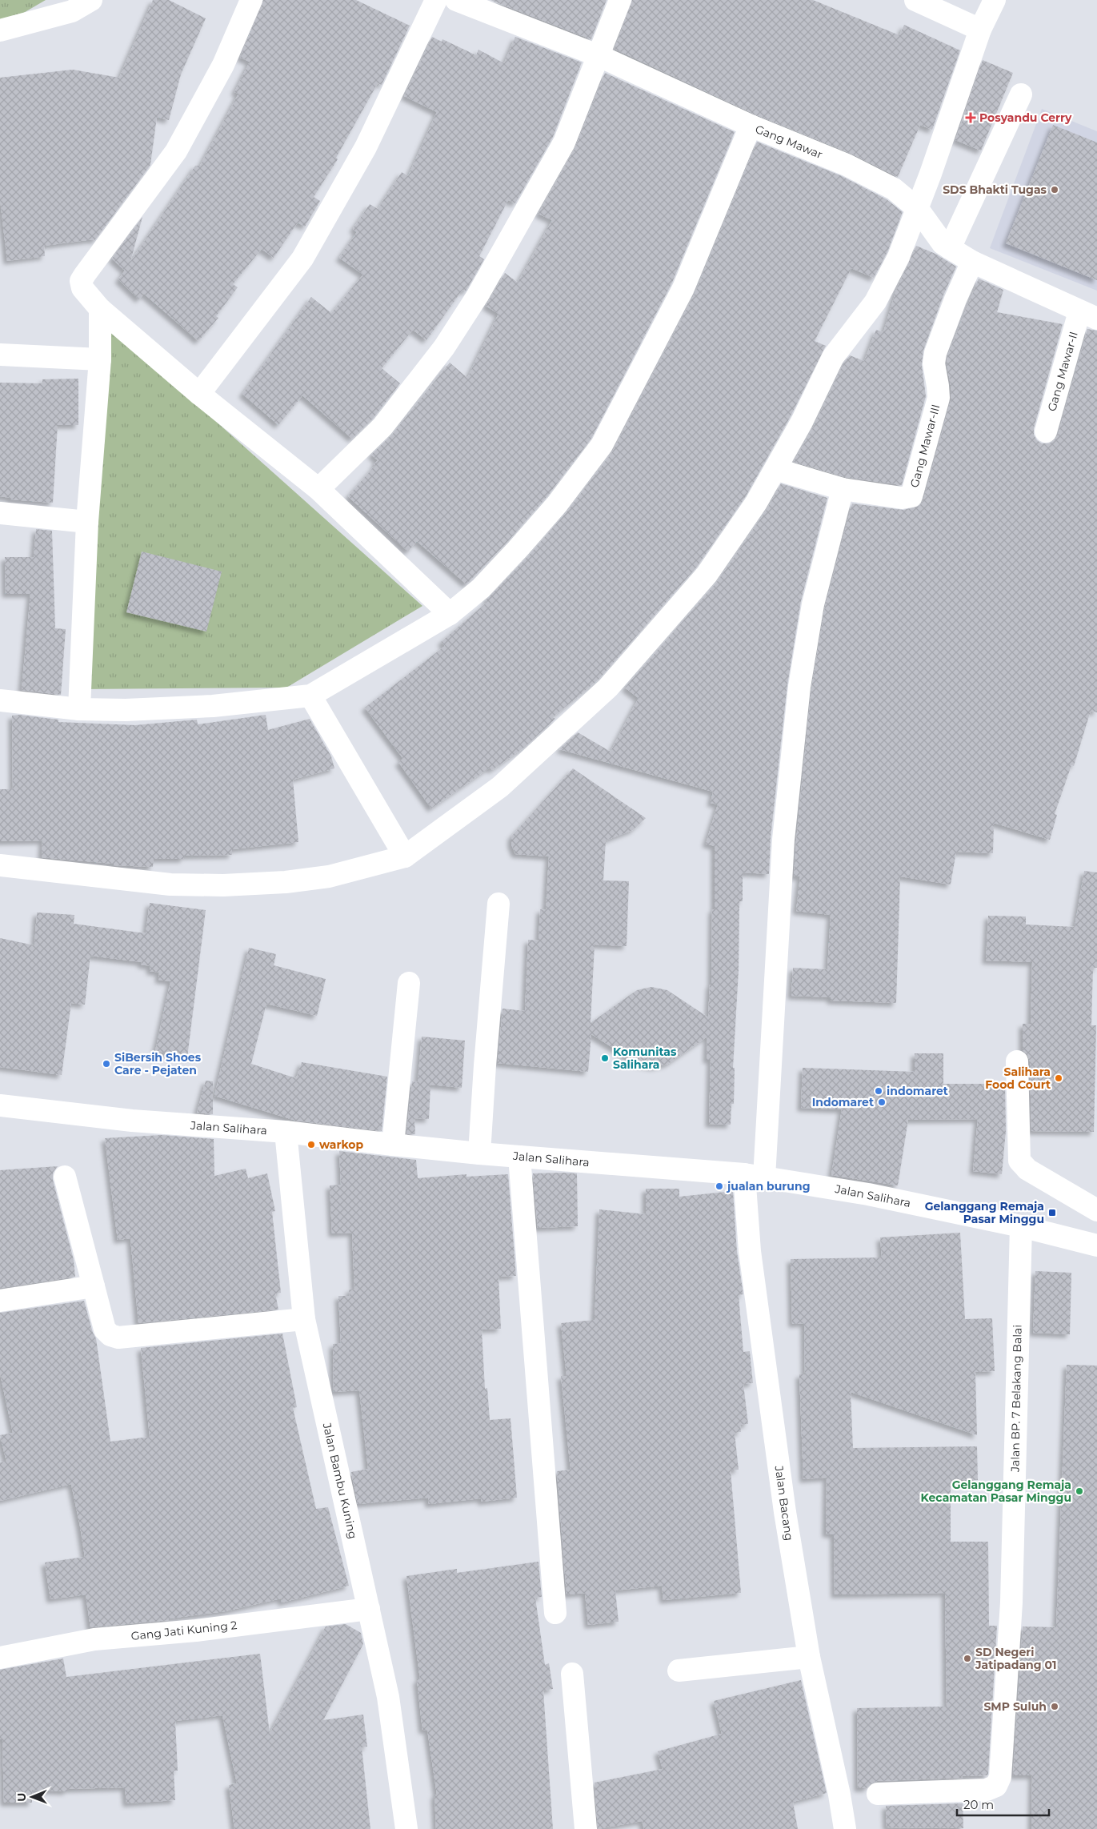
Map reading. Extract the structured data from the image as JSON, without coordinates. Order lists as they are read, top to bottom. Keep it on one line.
{"streets":{"street":["Gang Mawar","Gang Mawar-II","Gang Mawar-III","Jalan Salihara","Jalan BP. 7 Belakang Balai","Jalan Bambu Kuning","Jalan Bacang","Gang Jati Kuning 2"]},"crossings":[["Gang Mawar","Gang Mawar-II"],["Gang Mawar","Gang Mawar-III"],["Gang Mawar-III","Jalan Bacang"],["Jalan Salihara","Jalan BP. 7 Belakang Balai"],["Jalan Salihara","Jalan Bambu Kuning"],["Jalan Salihara","Jalan Bacang"],["Jalan Bambu Kuning","Gang Jati Kuning 2"]],"places":{"health":["Posyandu Cerry"],"other":["SDS Bhakti Tugas","Komunitas Salihara","SiBersih Shoes Care - Pejaten","Salihara Food Court","indomaret","Indomaret","warkop","jualan burung","Gelanggang Remaja Kecamatan Pasar Minggu","SD Negeri Jatipadang 01","SMP Suluh"],"transit":["Gelanggang Remaja Pasar Minggu"]},"scale_bar":"20 m","north":"left"}
